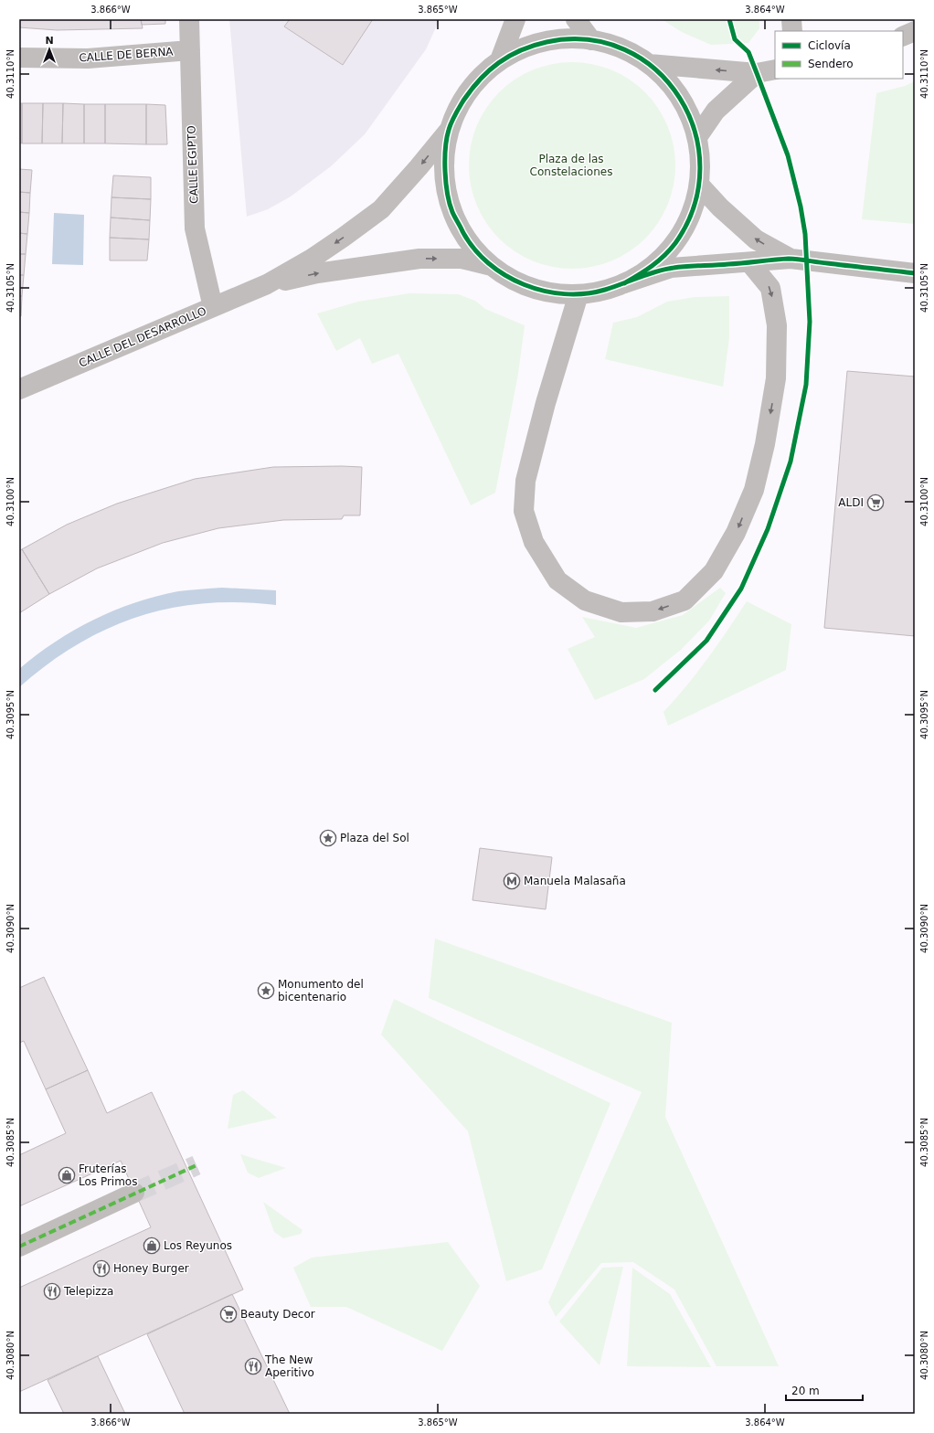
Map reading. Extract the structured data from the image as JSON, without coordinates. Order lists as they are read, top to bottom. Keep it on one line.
{"streets":{"street":["CALLE DE BERNA","CALLE EGIPTO","CALLE DEL DESARROLLO"]},"crossings":[["CALLE DE BERNA","CALLE EGIPTO"],["CALLE EGIPTO","CALLE DEL DESARROLLO"]],"parks":["Plaza de las Constelaciones"],"places":{"supermarket":["ALDI","Beauty Decor"],"place":["Plaza del Sol","Monumento del bicentenario"],"metro station":["Manuela Malasaña"],"shop":["Fruterías Los Primos","Los Reyunos"],"restaurant":["Honey Burger","Telepizza","The New Aperitivo"]},"legend":["Ciclovía","Sendero"],"scale_bar":"20 m","north":"top","coordinates":["3.866°W","3.865°W","3.864°W","40.3110°N","40.3105°N","40.3100°N","40.3095°N","40.3090°N","40.3085°N","40.3080°N"]}
